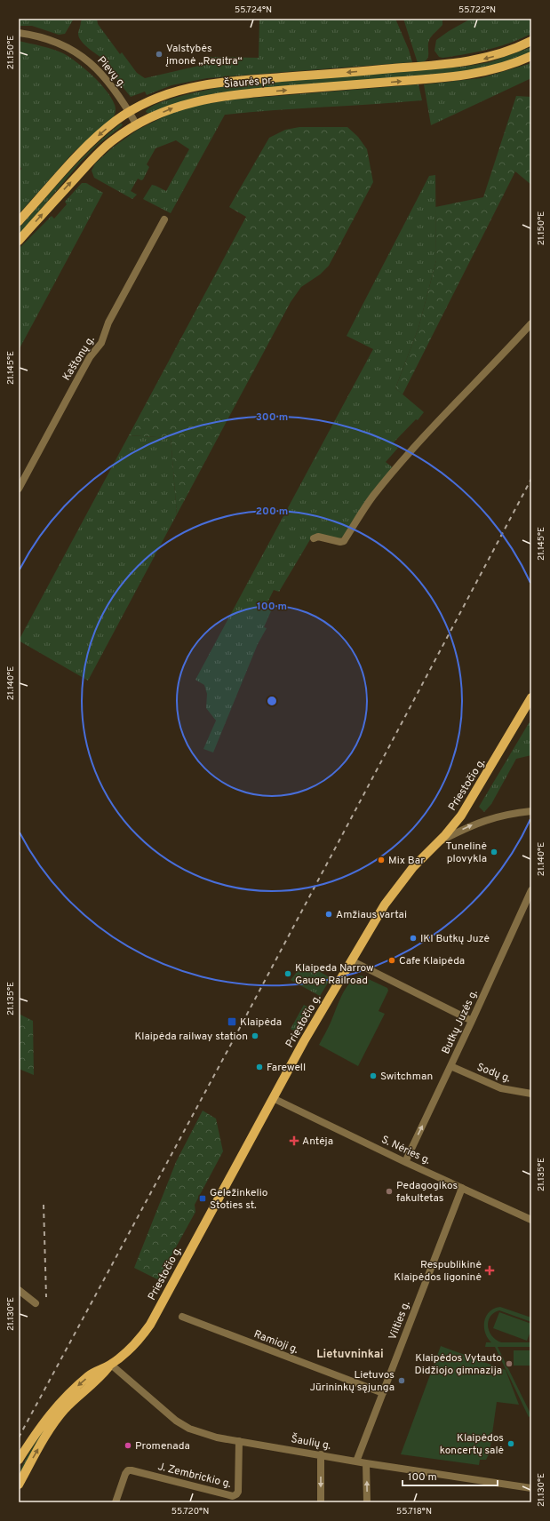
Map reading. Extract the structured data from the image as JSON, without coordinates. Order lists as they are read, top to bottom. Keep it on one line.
{"streets":{"main road":["Šiaurės pr.","Priestočio g."],"street":["Pievų g.","Kaštonų g.","Butkų Juzės g.","Sodų g.","S. Nėries g.","Vilties g.","Ramioji g.","Šaulių g.","J. Zembrickio g."]},"crossings":[["Pievų g.","Šiaurės pr."],["Priestočio g.","S. Nėries g."],["Priestočio g.","Šaulių g."],["Butkų Juzės g.","Sodų g."],["Butkų Juzės g.","S. Nėries g."],["S. Nėries g.","Vilties g."],["Vilties g.","Ramioji g."],["Vilties g.","Šaulių g."],["Šaulių g.","J. Zembrickio g."]],"one_way":["Butkų Juzės g."],"districts":["Lietuvninkai"],"places":{"other":["Valstybės įmonė „Regitra“","Tunelinė plovykla","Mix Bar","Amžiaus vartai","IKI Butkų Juzė","Cafe Klaipėda","Klaipeda Narrow Gauge Railroad","Klaipėda railway station","Farewell","Switchman","Pedagogikos fakultetas","Klaipėdos Vytauto Didžiojo gimnazija","Lietuvos Jūrininkų sąjunga","Klaipėdos koncertų salė","Promenada"],"transit":["Klaipėda","Geležinkelio Stoties st."],"health":["Antėja","Respublikinė Klaipėdos ligoninė"]},"scale_bar":"100 m","coordinates":["55.724°N","55.722°N","21.150°E","21.145°E","21.140°E","21.135°E","21.130°E","55.720°N","55.718°N"],"rings":["300 m","200 m","100 m"]}
